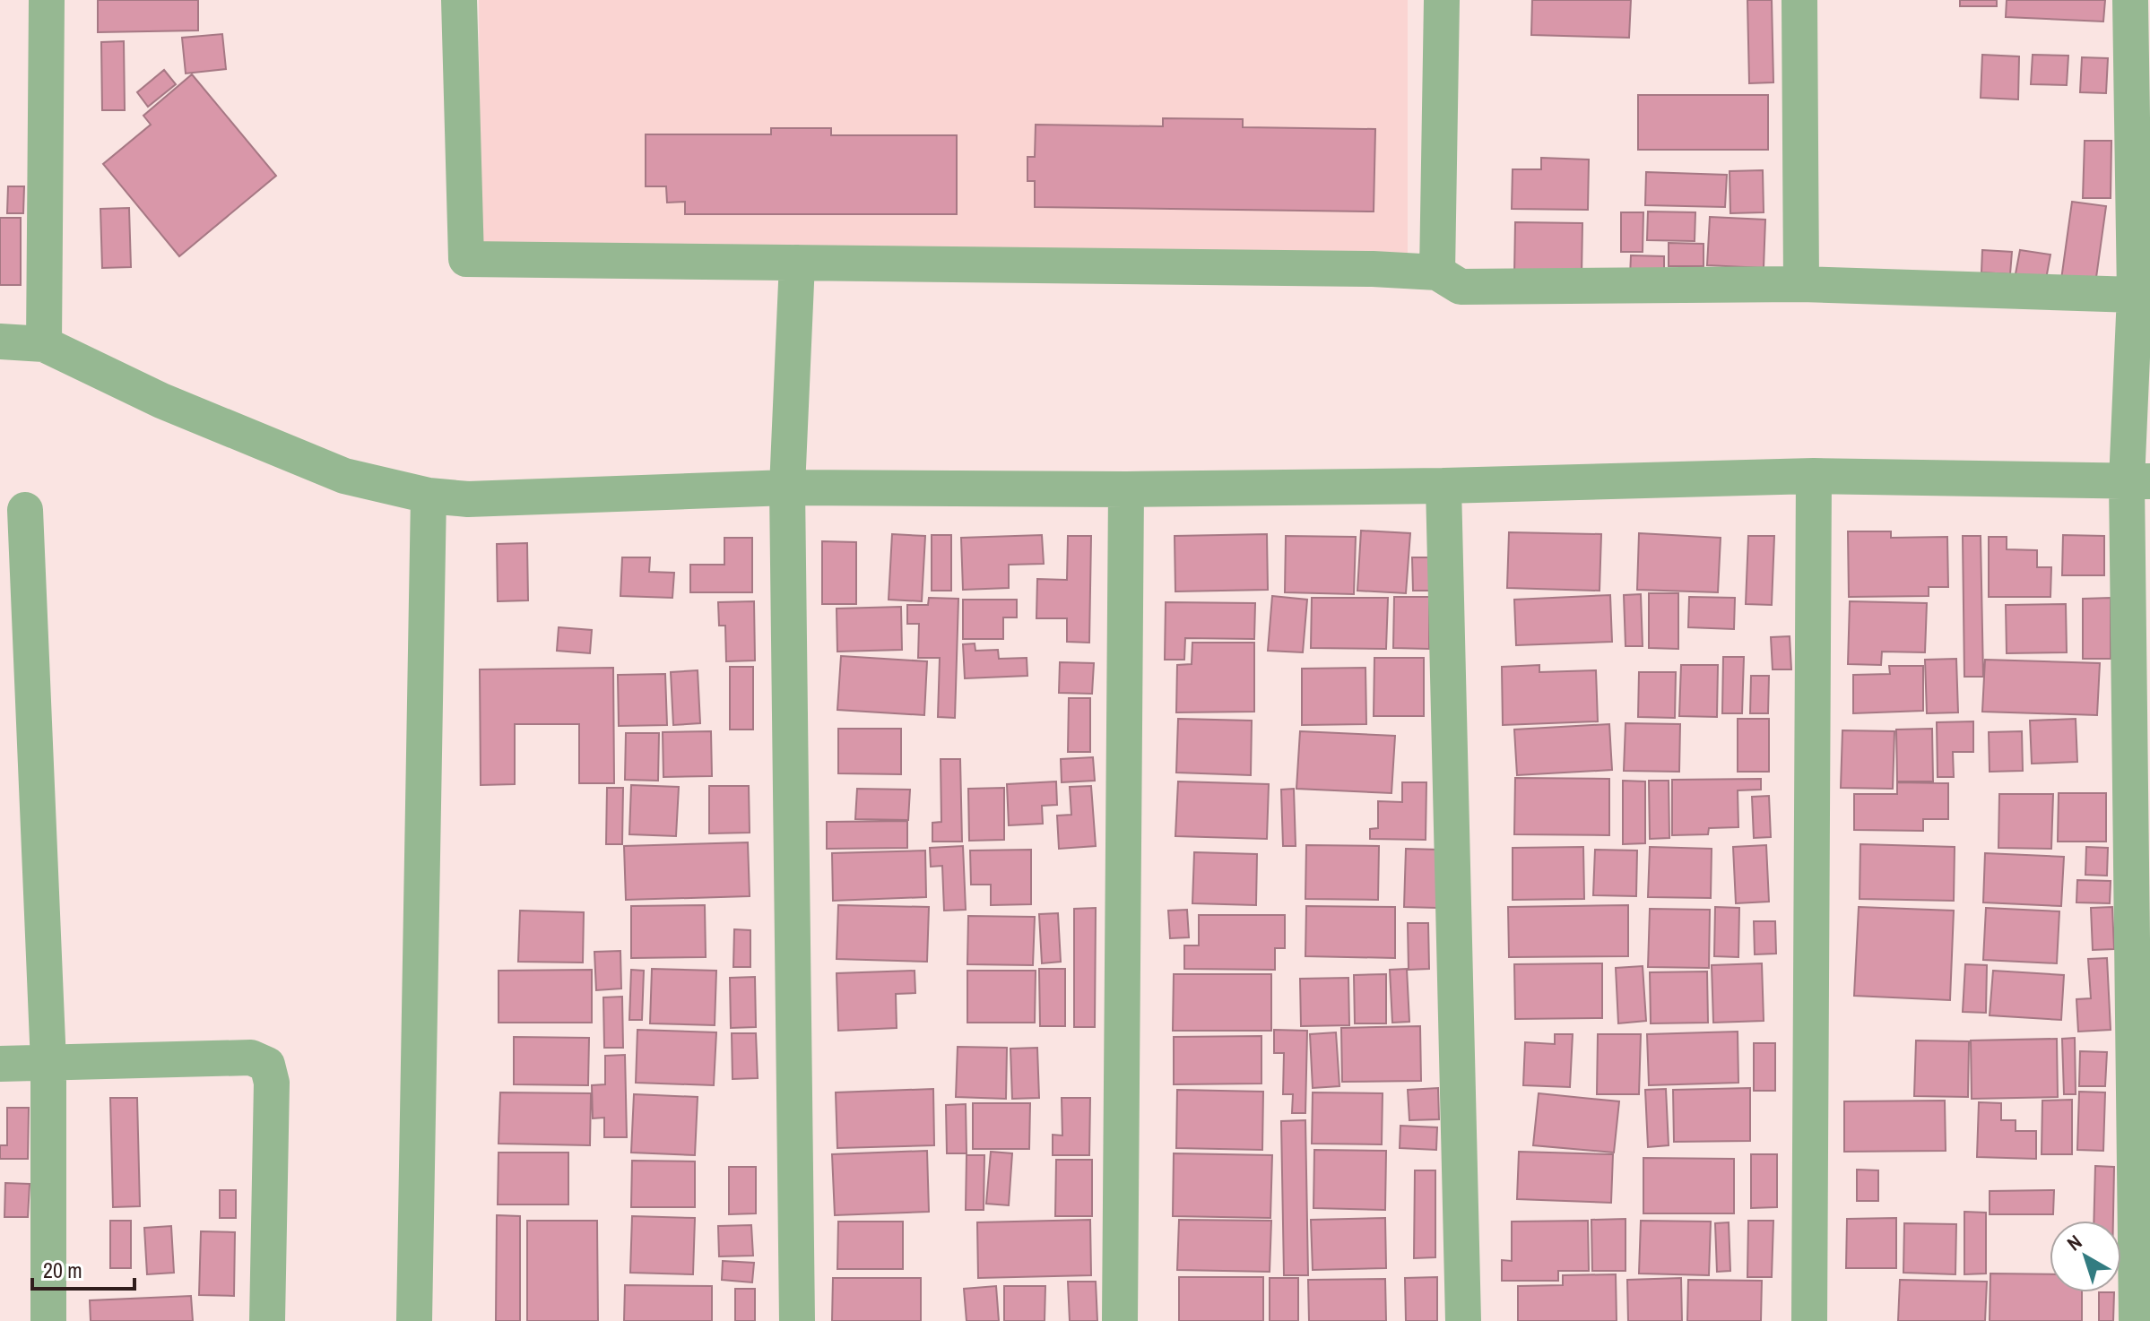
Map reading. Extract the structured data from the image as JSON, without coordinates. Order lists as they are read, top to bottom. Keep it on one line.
{"scale_bar":"20 m","north":"top left"}
